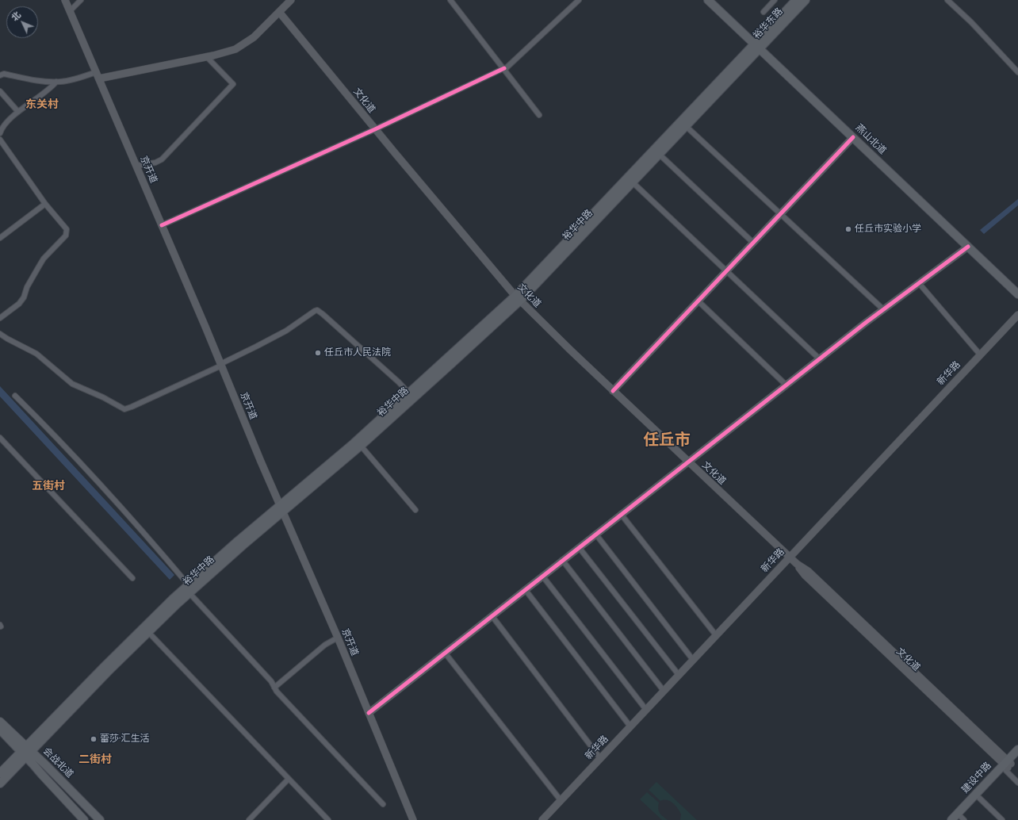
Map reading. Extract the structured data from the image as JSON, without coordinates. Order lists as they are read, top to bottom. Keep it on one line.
{"streets":{"main road":["裕华东路","文化道","燕山北道","京开道","裕华中路","新华路","会战北道","建设中路"]},"crossings":[["裕华东路","燕山北道"],["裕华东路","裕华中路"],["文化道","裕华中路"],["文化道","新华路"],["文化道","建设中路"],["燕山北道","裕华中路"],["京开道","裕华中路"],["裕华中路","会战北道"]],"districts":["东关村","任丘市","五街村","二街村"],"places":["任丘市实验小学","任丘市人民法院","蕾莎·汇生活"],"north":"top left"}
